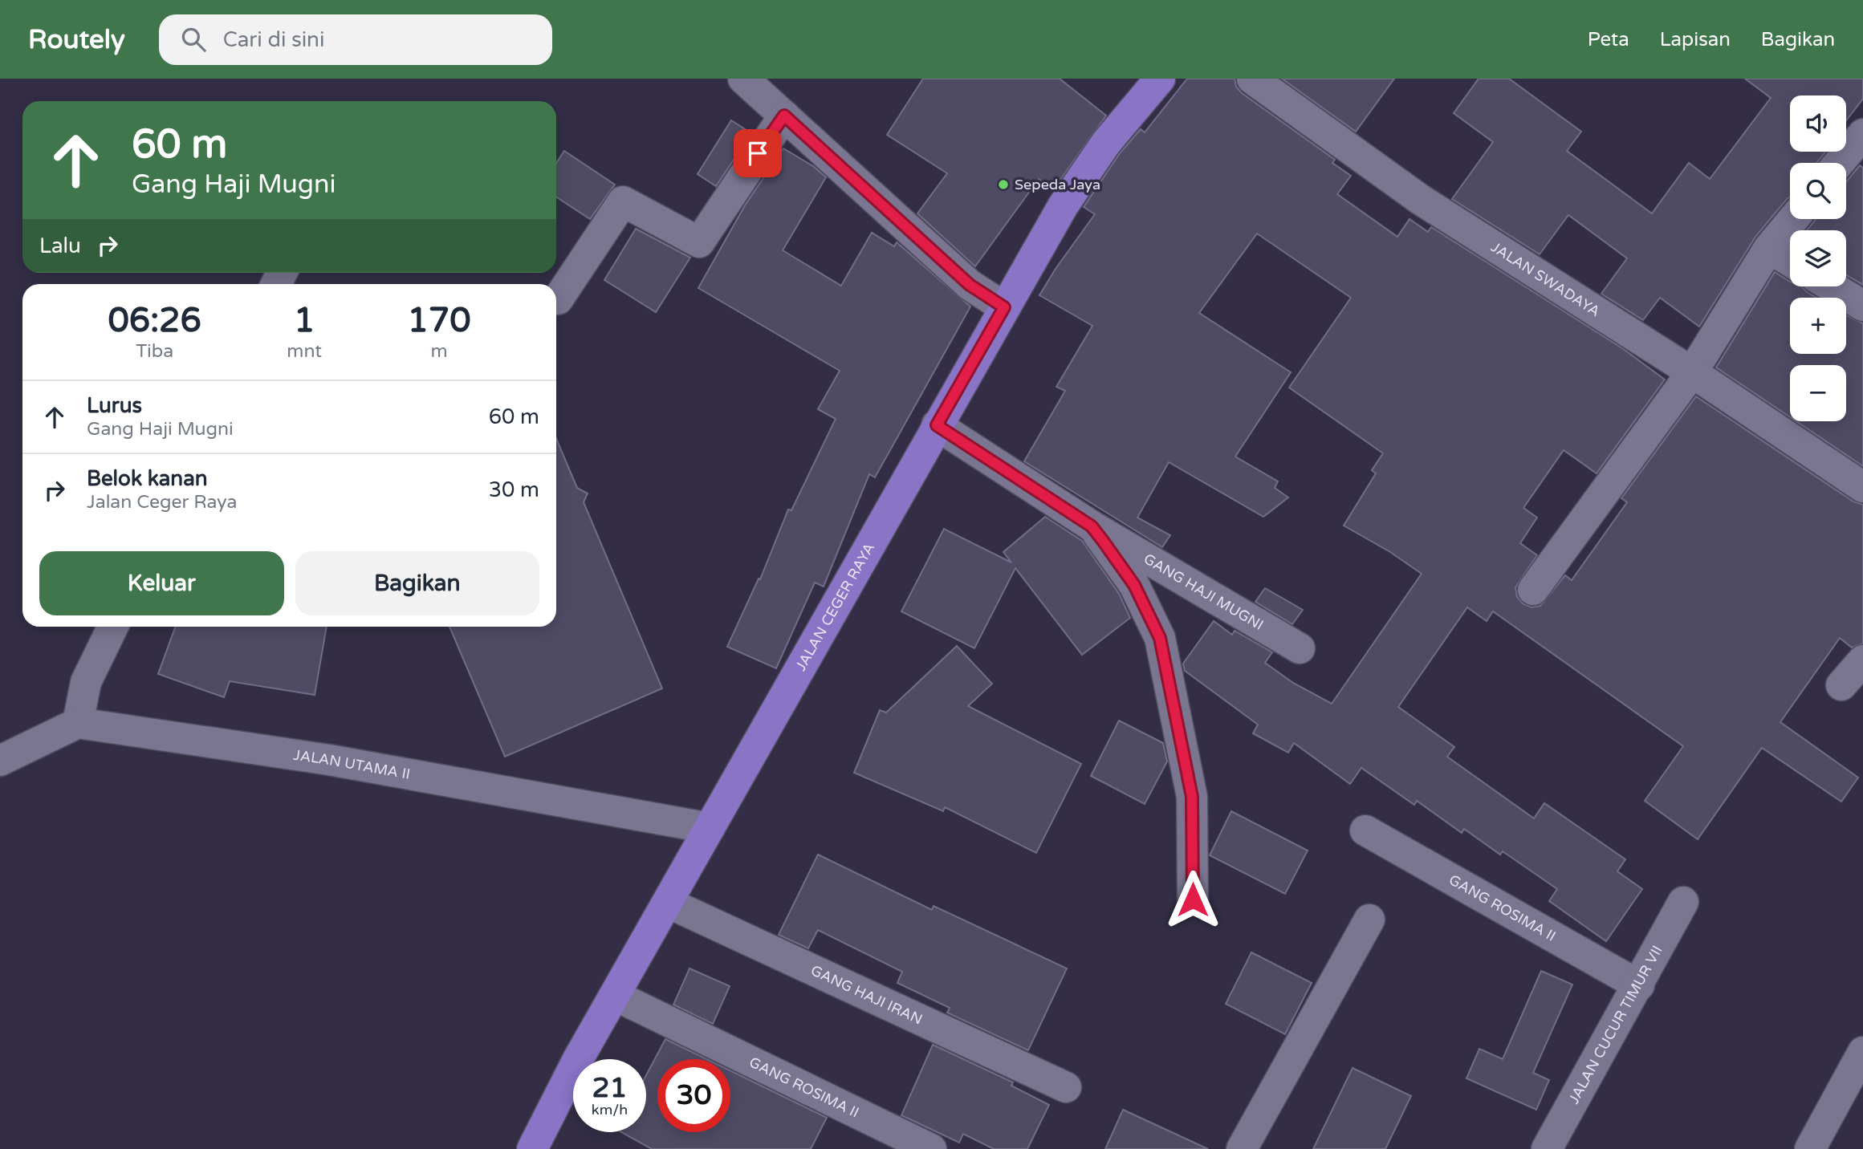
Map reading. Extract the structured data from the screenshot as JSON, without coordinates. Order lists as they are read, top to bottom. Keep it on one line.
{"streets":{"main road":["JALAN CEGER RAYA"],"street":["JALAN SWADAYA","GANG HAJI MUGNI","JALAN UTAMA II","GANG ROSIMA II","GANG HAJI IRAN","JALAN CUCUR TIMUR VII"]},"crossings":[["GANG HAJI MUGNI","JALAN CEGER RAYA"],["JALAN CEGER RAYA","JALAN UTAMA II"],["JALAN CEGER RAYA","GANG ROSIMA II"],["JALAN CEGER RAYA","GANG HAJI IRAN"],["GANG ROSIMA II","JALAN CUCUR TIMUR VII"]],"places":["Sepeda Jaya"],"page":{"header":"Routely","search":"Cari di sini","nav":["Peta","Lapisan","Bagikan"],"map_buttons":["+","−"],"turn":["60 m","Gang Haji Mugni"],"then":"Lalu","eta":["06:26","Tiba","1","mnt","170","m"],"list":[{"name":"Lurus","note":"Gang Haji Mugni","value":"60 m"},{"name":"Belok kanan","note":"Jalan Ceger Raya","value":"30 m"}],"buttons":["Keluar","Bagikan"],"speed":"21 km/h","limit":"30"}}
